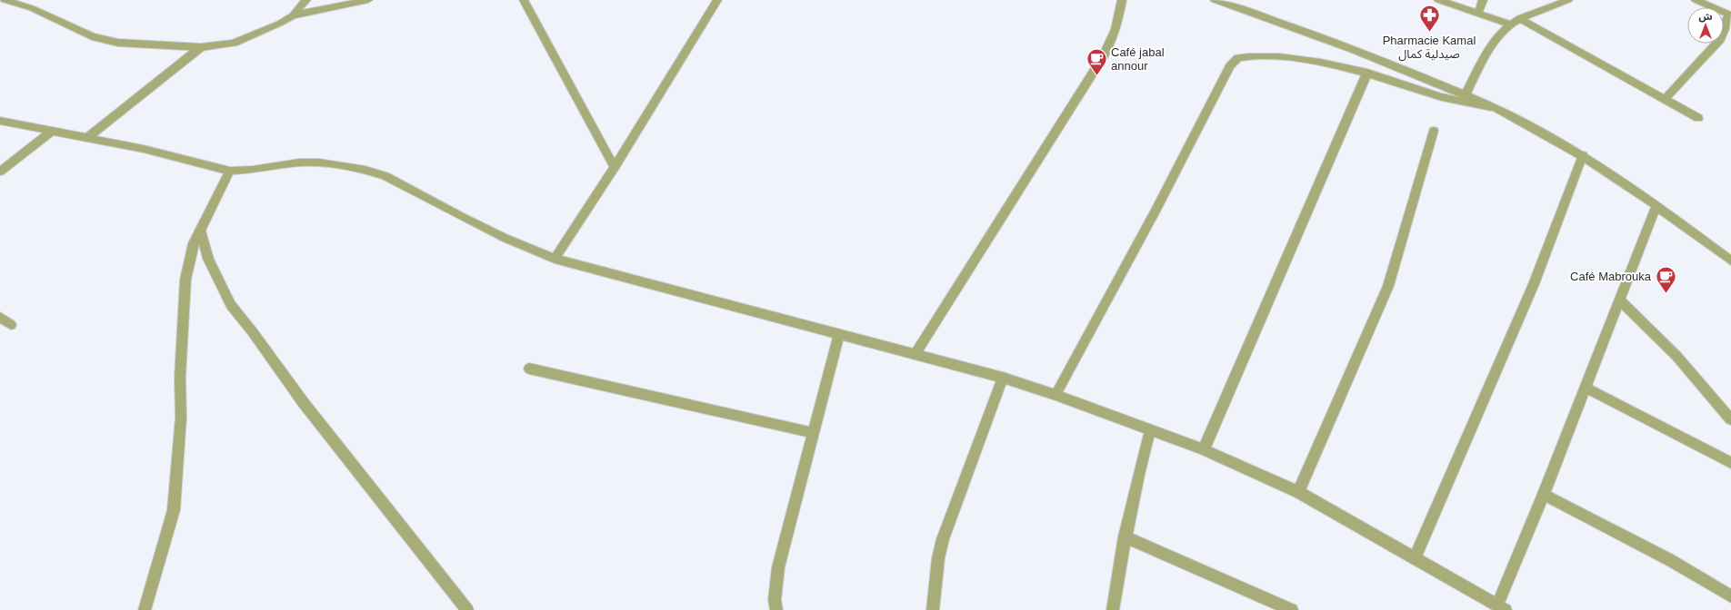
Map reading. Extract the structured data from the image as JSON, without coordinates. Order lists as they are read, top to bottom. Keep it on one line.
{"places":{"pharmacy":["Pharmacie Kamal صيدلية كمال"],"cafe":["Café jabal annour","Café Mabrouka"]},"north":"top"}
